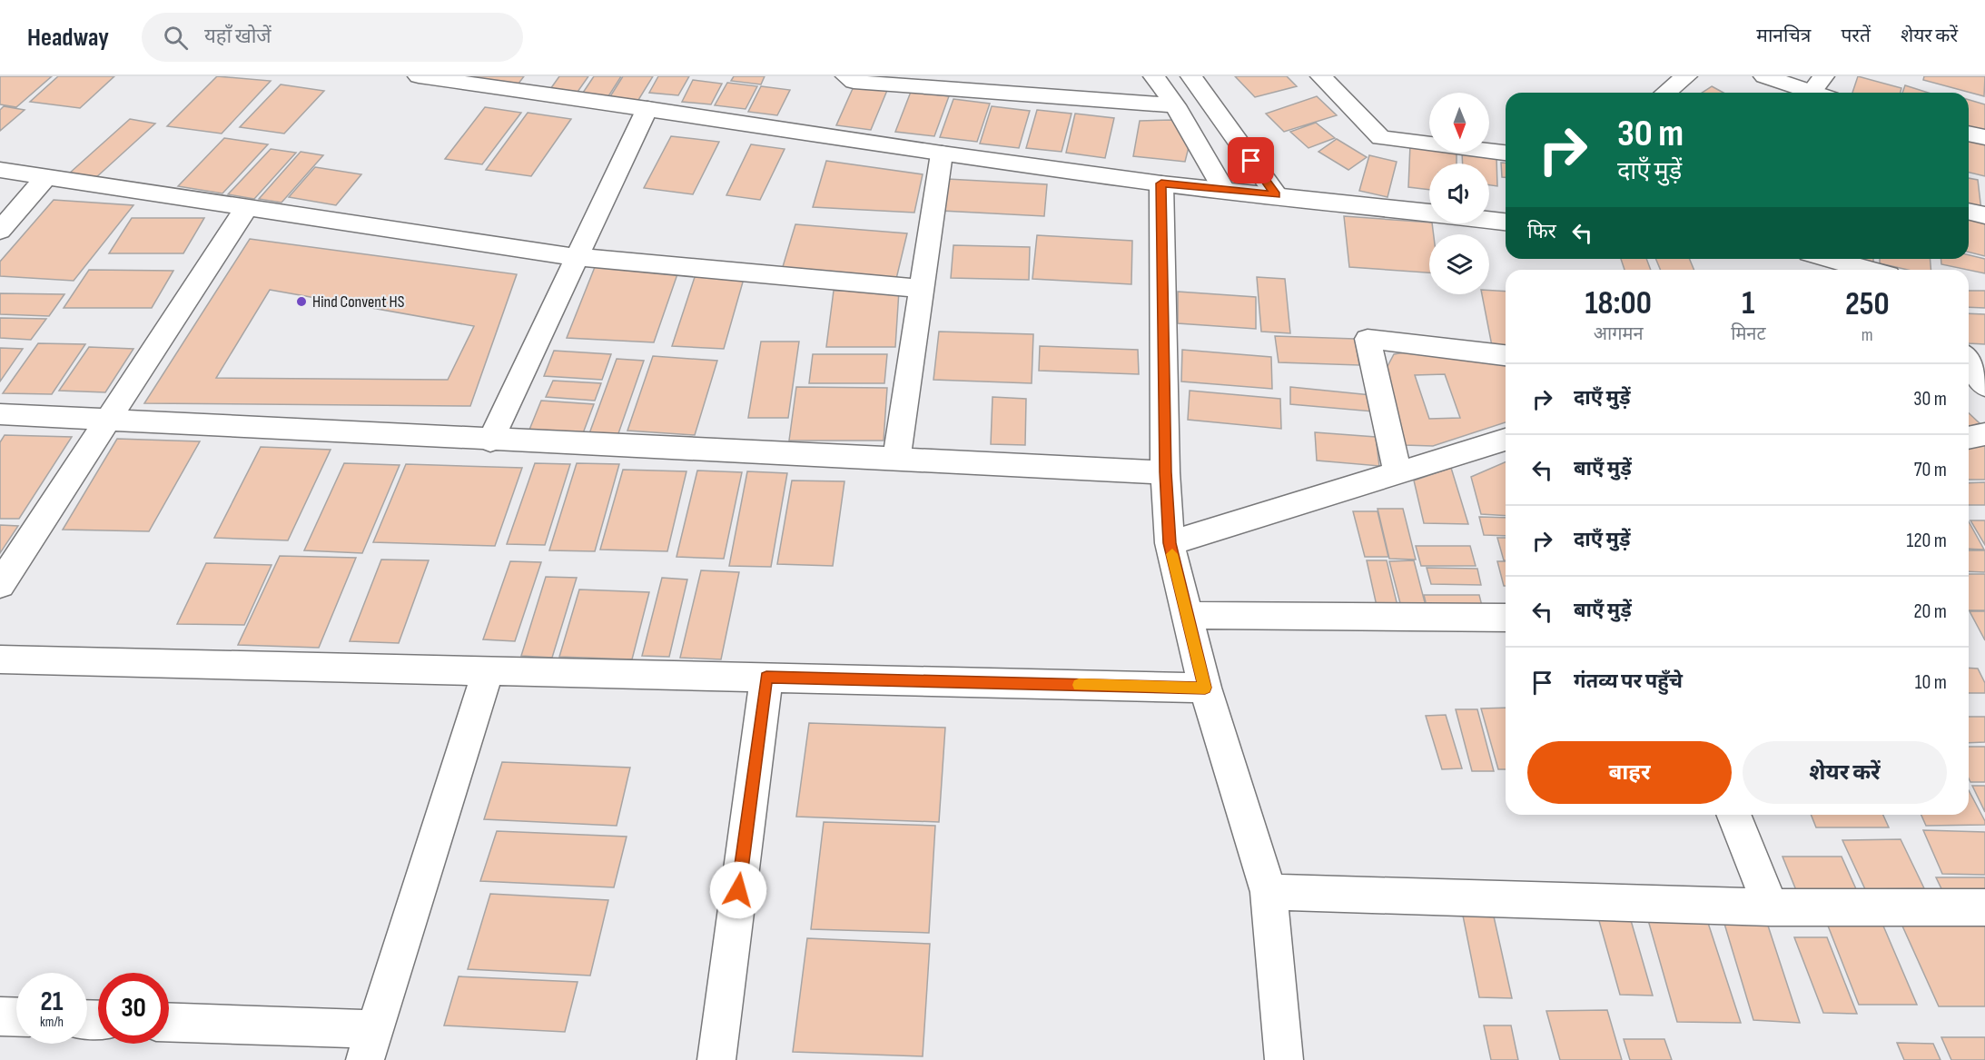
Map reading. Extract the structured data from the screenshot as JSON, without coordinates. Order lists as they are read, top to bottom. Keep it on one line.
{"places":["Hind Convent HS"],"north":"bottom","page":{"header":"Headway","search":"यहाँ खोजें","nav":["मानचित्र","परतें","शेयर करें"],"turn":["30 m","दाएँ मुड़ें"],"then":"फिर","eta":["18:00","आगमन","1","मिनट","250","m"],"list":[{"name":"दाएँ मुड़ें","value":"30 m"},{"name":"बाएँ मुड़ें","value":"70 m"},{"name":"दाएँ मुड़ें","value":"120 m"},{"name":"बाएँ मुड़ें","value":"20 m"},{"name":"गंतव्य पर पहुँचे","value":"10 m"}],"buttons":["बाहर","शेयर करें"],"speed":"21 km/h","limit":"30"}}
